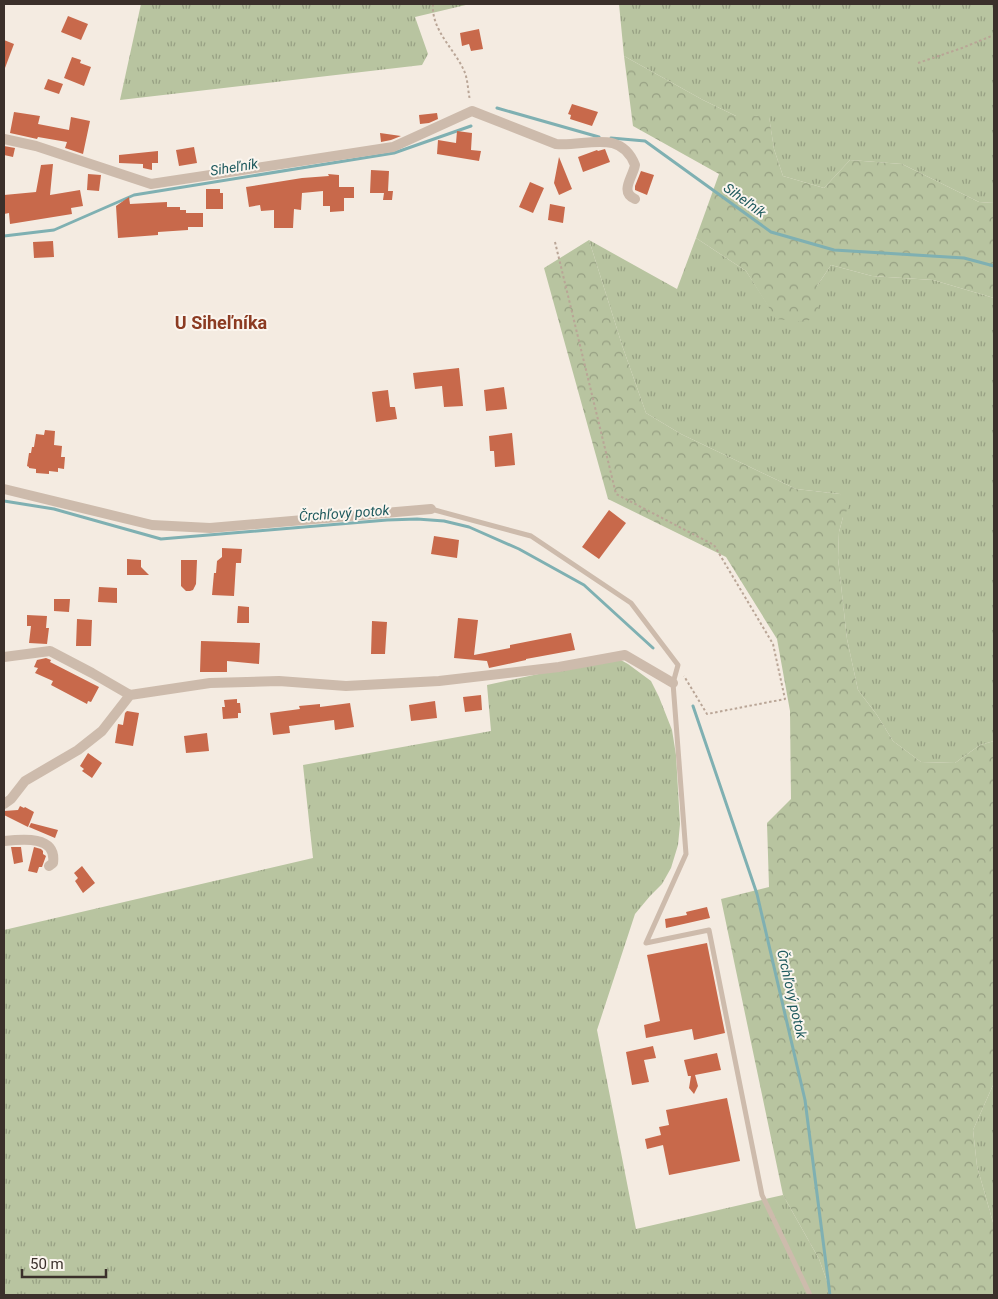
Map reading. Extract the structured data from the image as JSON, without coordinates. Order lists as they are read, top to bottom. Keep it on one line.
{"districts":["U Siheľníka"],"water":["Siheľník","Črchľový potok"],"scale_bar":"50 m"}
